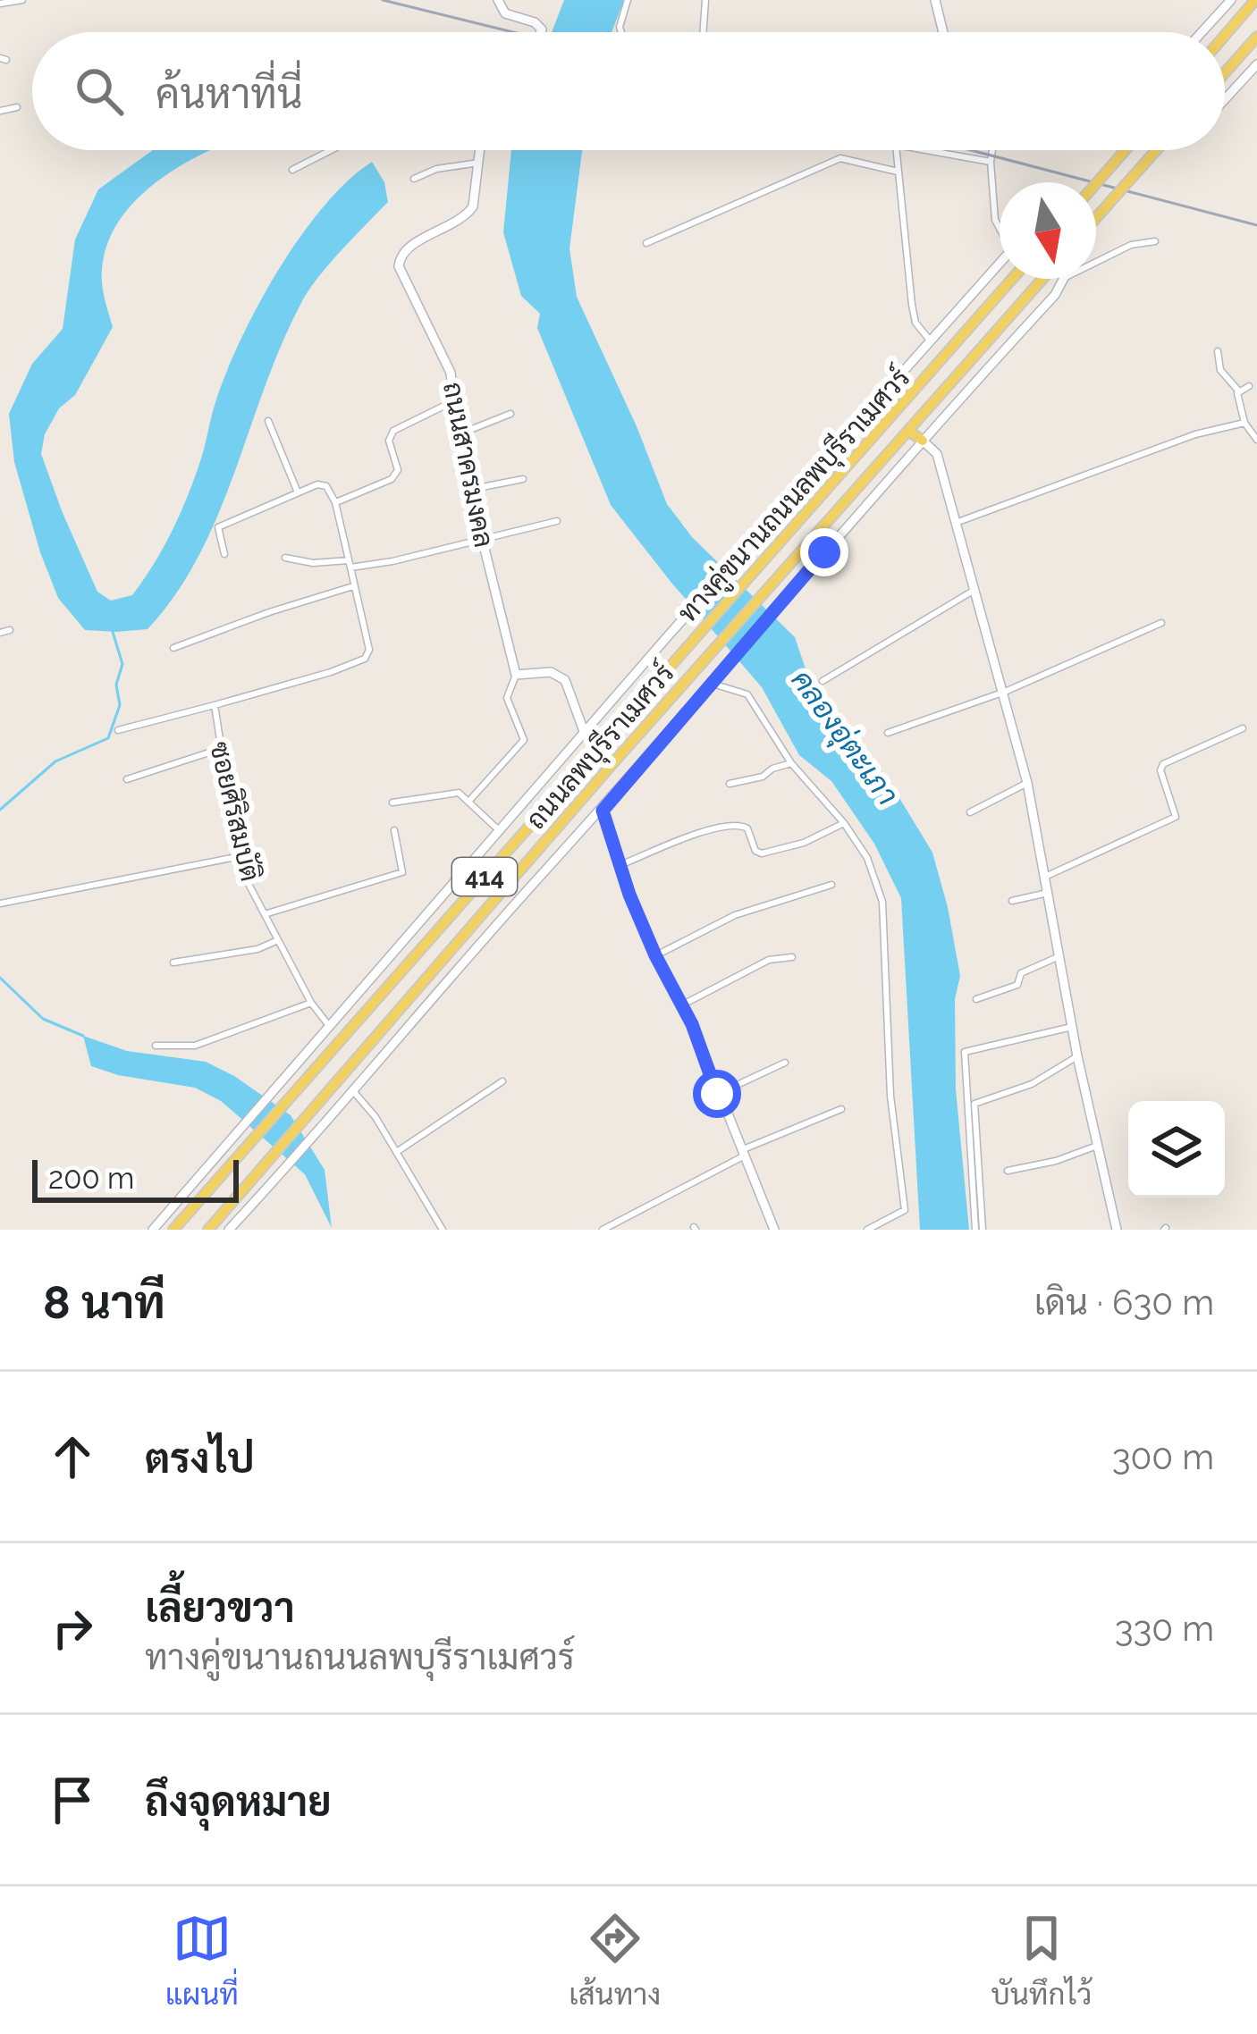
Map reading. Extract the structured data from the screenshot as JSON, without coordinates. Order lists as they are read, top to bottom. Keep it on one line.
{"streets":{"main road":["ถนนสาครมงคล","ทางคู่ขนานถนนลพบุรีราเมศวร์","ถนนลพบุรีราเมศวร์","414"],"street":["ซอยศิริสมบัติ"]},"crossings":[["ทางคู่ขนานถนนลพบุรีราเมศวร์","ซอยศิริสมบัติ"]],"water":["คลองอุ่ตะเภา"],"scale_bar":"200 m","north":"bottom","page":{"search":"ค้นหาที่นี่","scale":"200 m","heading":["8 นาที","เดิน · 630 m"],"list":[["ตรงไป","300 m"],["เลี้ยวขวา","ทางคู่ขนานถนนลพบุรีราเมศวร์","330 m"],"ถึงจุดหมาย"],"nav":["แผนที่","เส้นทาง","บันทึกไว้"]}}
